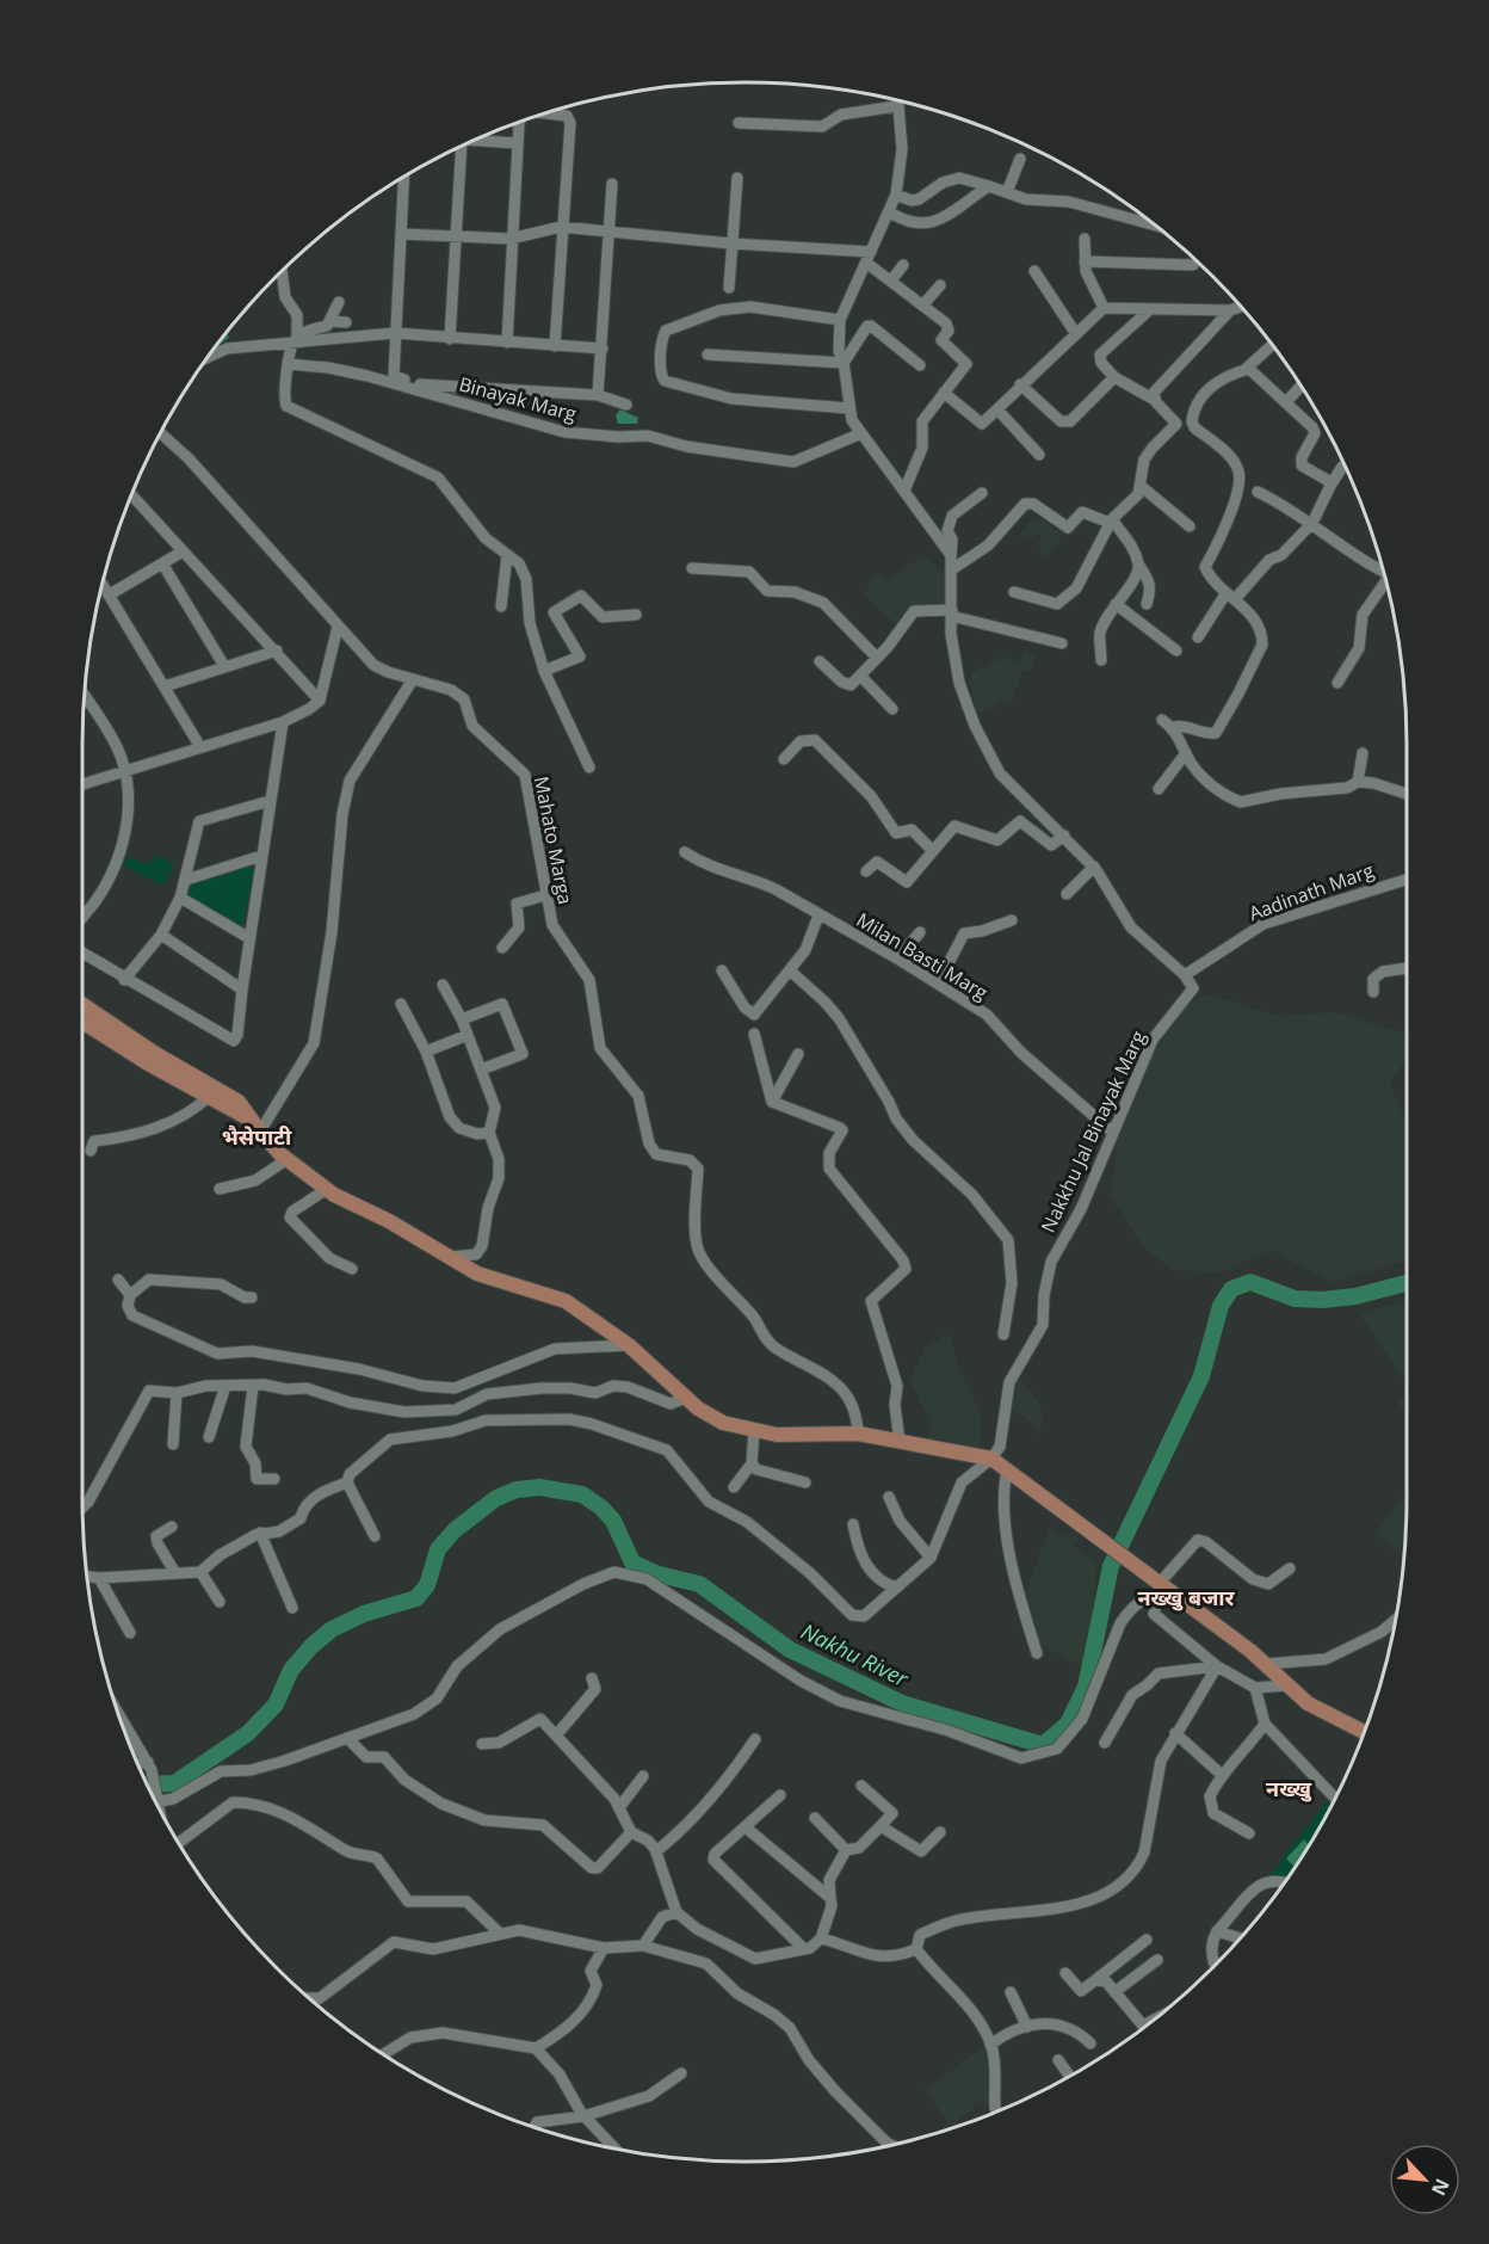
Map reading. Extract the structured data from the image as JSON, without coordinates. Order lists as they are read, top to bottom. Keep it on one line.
{"streets":{"street":["Binayak Marg","Mahato Marga","Aadinath Marg","Milan Basti Marg","Nakkhu Jal Binayak Marg"]},"crossings":[["Aadinath Marg","Nakkhu Jal Binayak Marg"],["Milan Basti Marg","Nakkhu Jal Binayak Marg"]],"districts":["भैसेपाटी","नख्खु बजार","नख्खु"],"water":["Nakhu River"],"north":"bottom right"}
